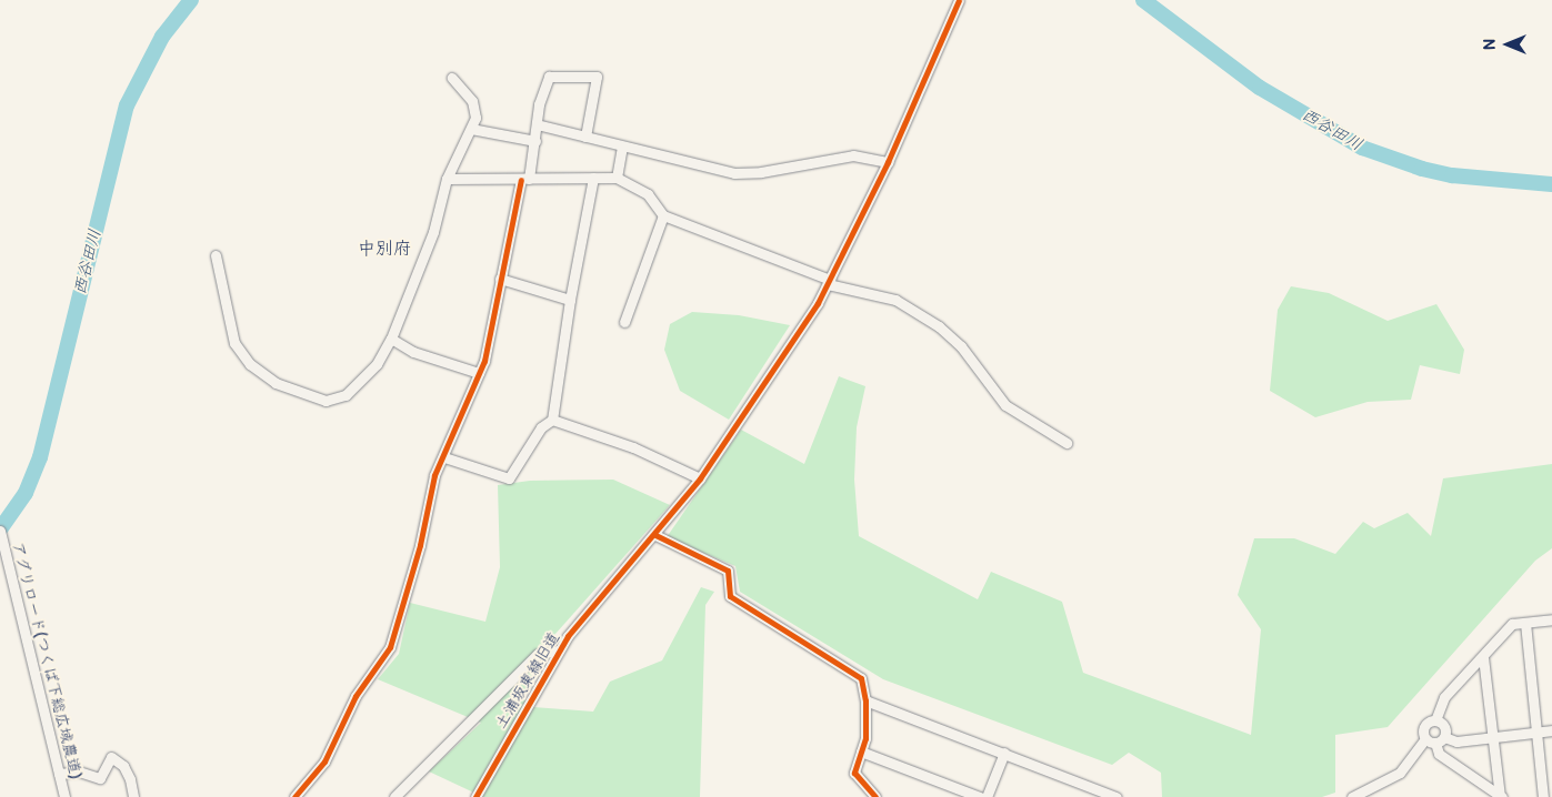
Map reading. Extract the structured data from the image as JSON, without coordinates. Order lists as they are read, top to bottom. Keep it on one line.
{"streets":{"street":["アグリロード(つくば下総広域農道)","土浦坂東線旧道"]},"districts":["中別府"],"water":["西谷田川"],"north":"left"}
